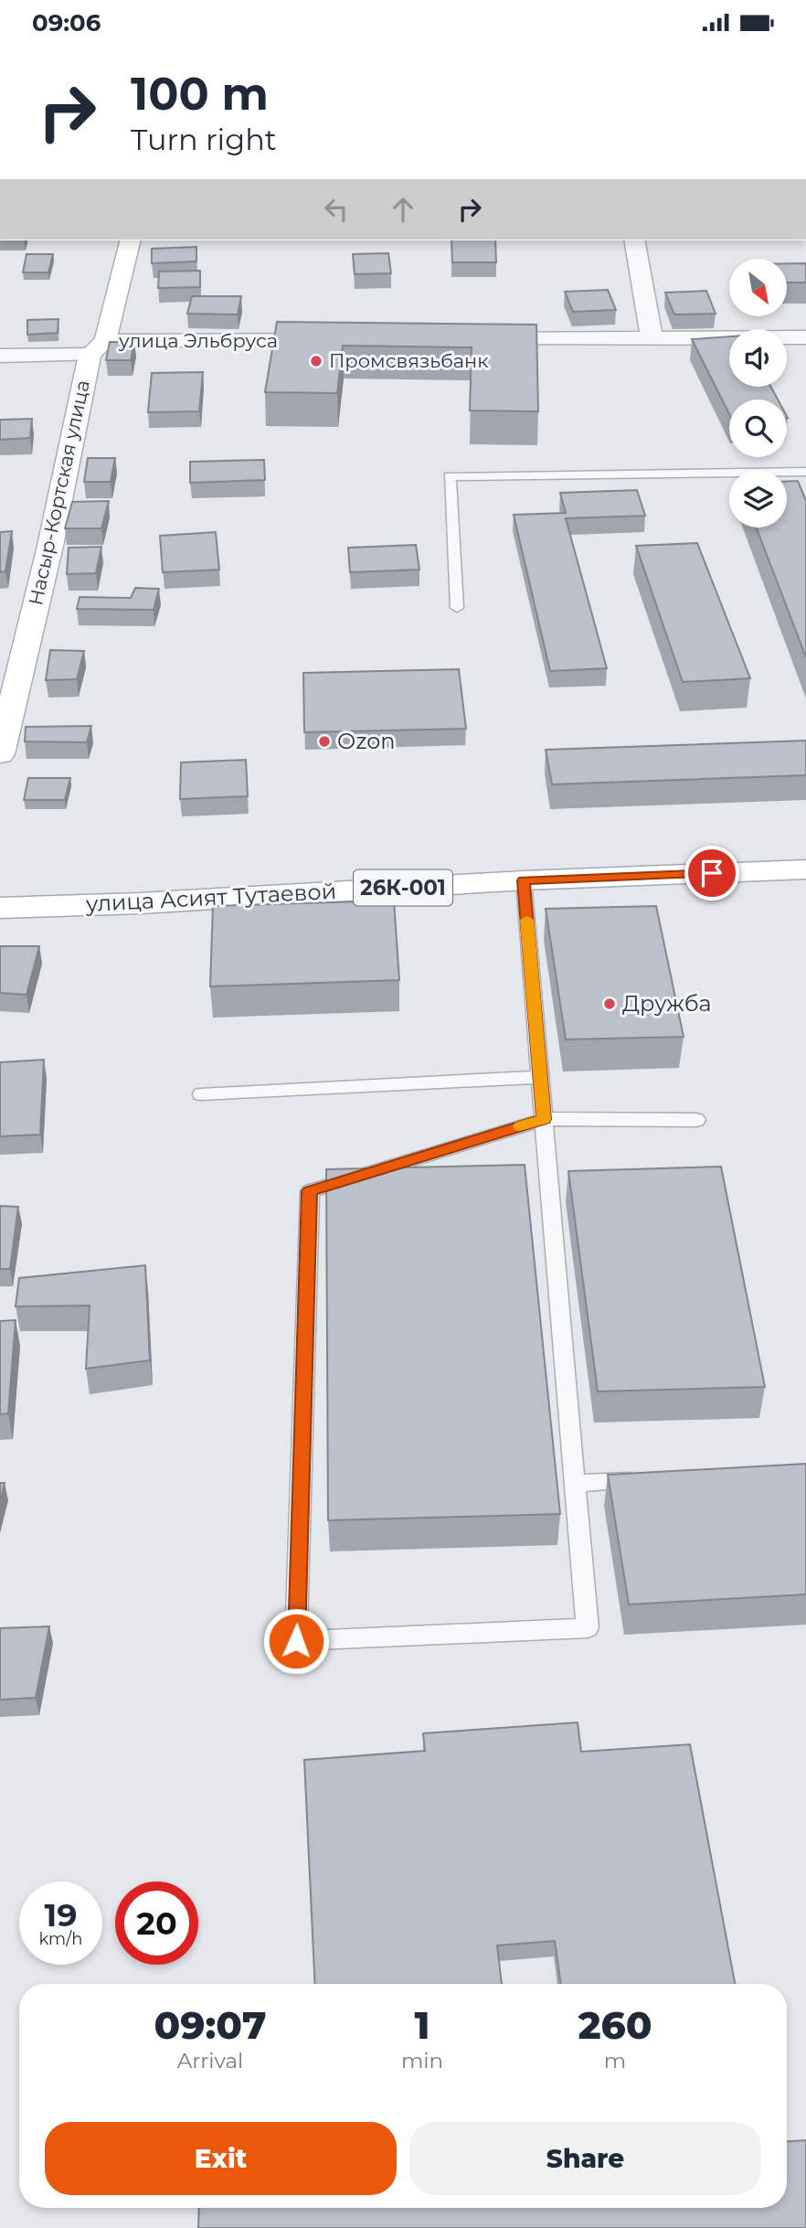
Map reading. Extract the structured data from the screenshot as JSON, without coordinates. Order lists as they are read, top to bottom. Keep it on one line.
{"streets":{"street":["улица Эльбруса","Насыр-Кортская улица","26К-001","улица Асият Тутаевой"]},"crossings":[["улица Эльбруса","Насыр-Кортская улица"]],"places":["Промсвязьбанк","Ozon","Дружба"],"north":"bottom right","page":{"status":"09:06","turn":["100 m","Turn right"],"speed":"19 km/h","limit":"20","eta":["09:07","Arrival","1","min","260","m"],"buttons":["Exit","Share"]}}
